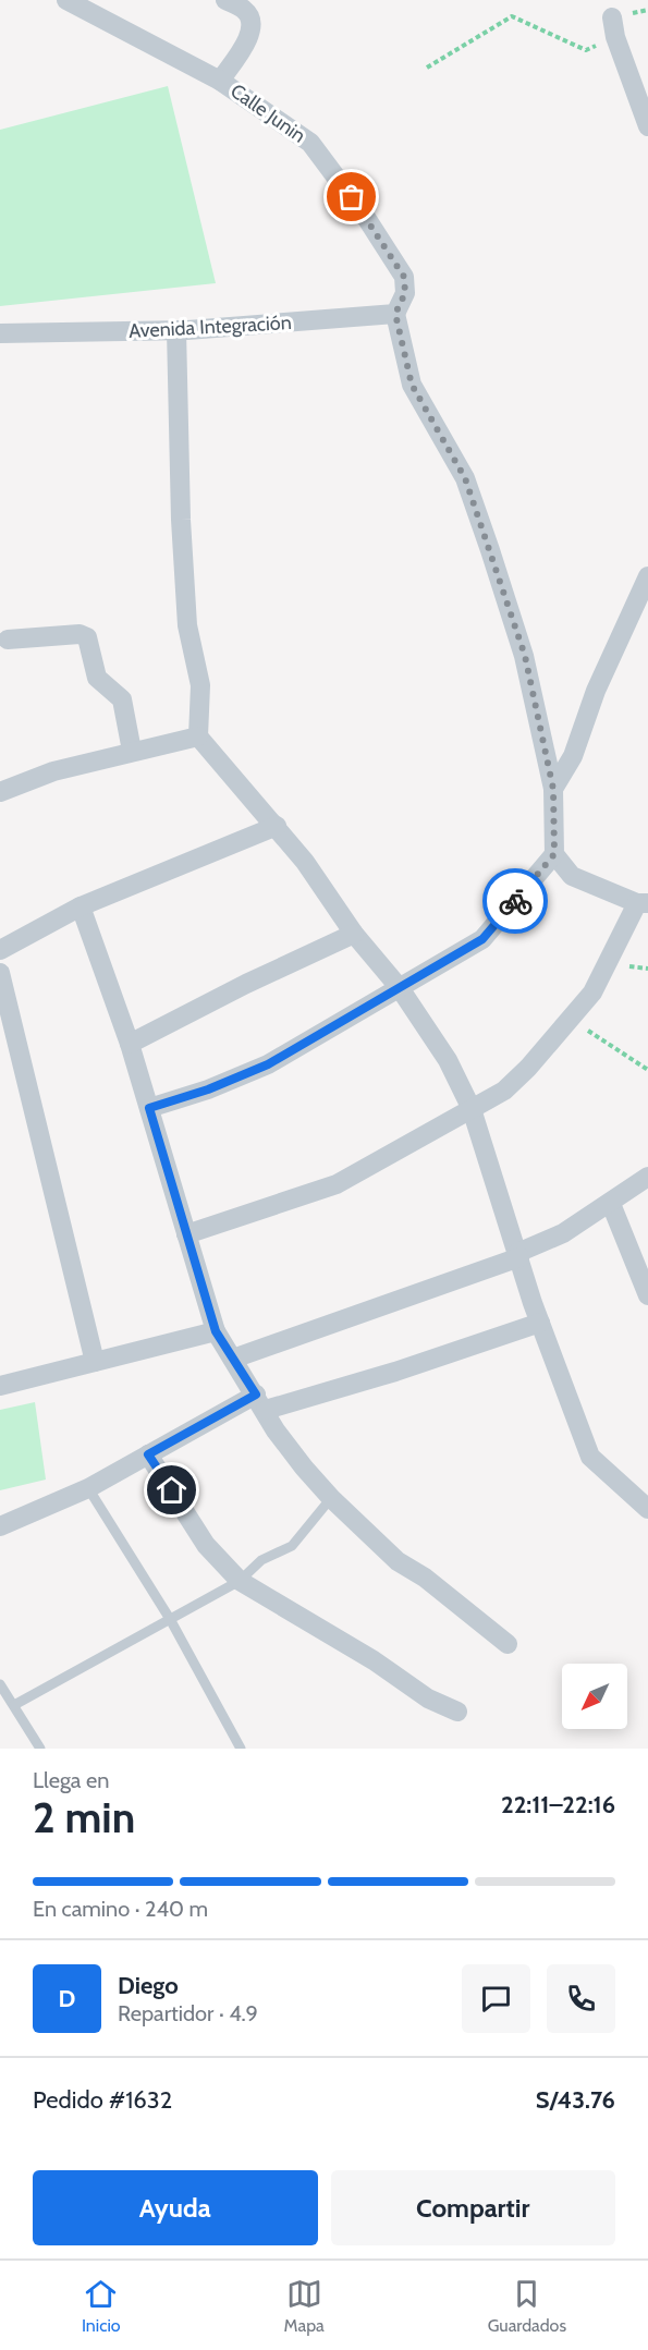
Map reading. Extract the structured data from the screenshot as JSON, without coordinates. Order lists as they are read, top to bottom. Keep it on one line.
{"streets":{"street":["Calle Junin","Avenida Integración"]},"crossings":[["Calle Junin","Avenida Integración"]],"north":"bottom left","page":{"heading":["2 min","Llega en","22:11–22:16"],"panel":["Diego","Repartidor · 4.9","Pedido #1632","S/43.76"],"bar":"En camino · 240 m","round":"D","buttons":["Ayuda","Compartir"],"tabs":["Inicio","Mapa","Guardados"]}}
